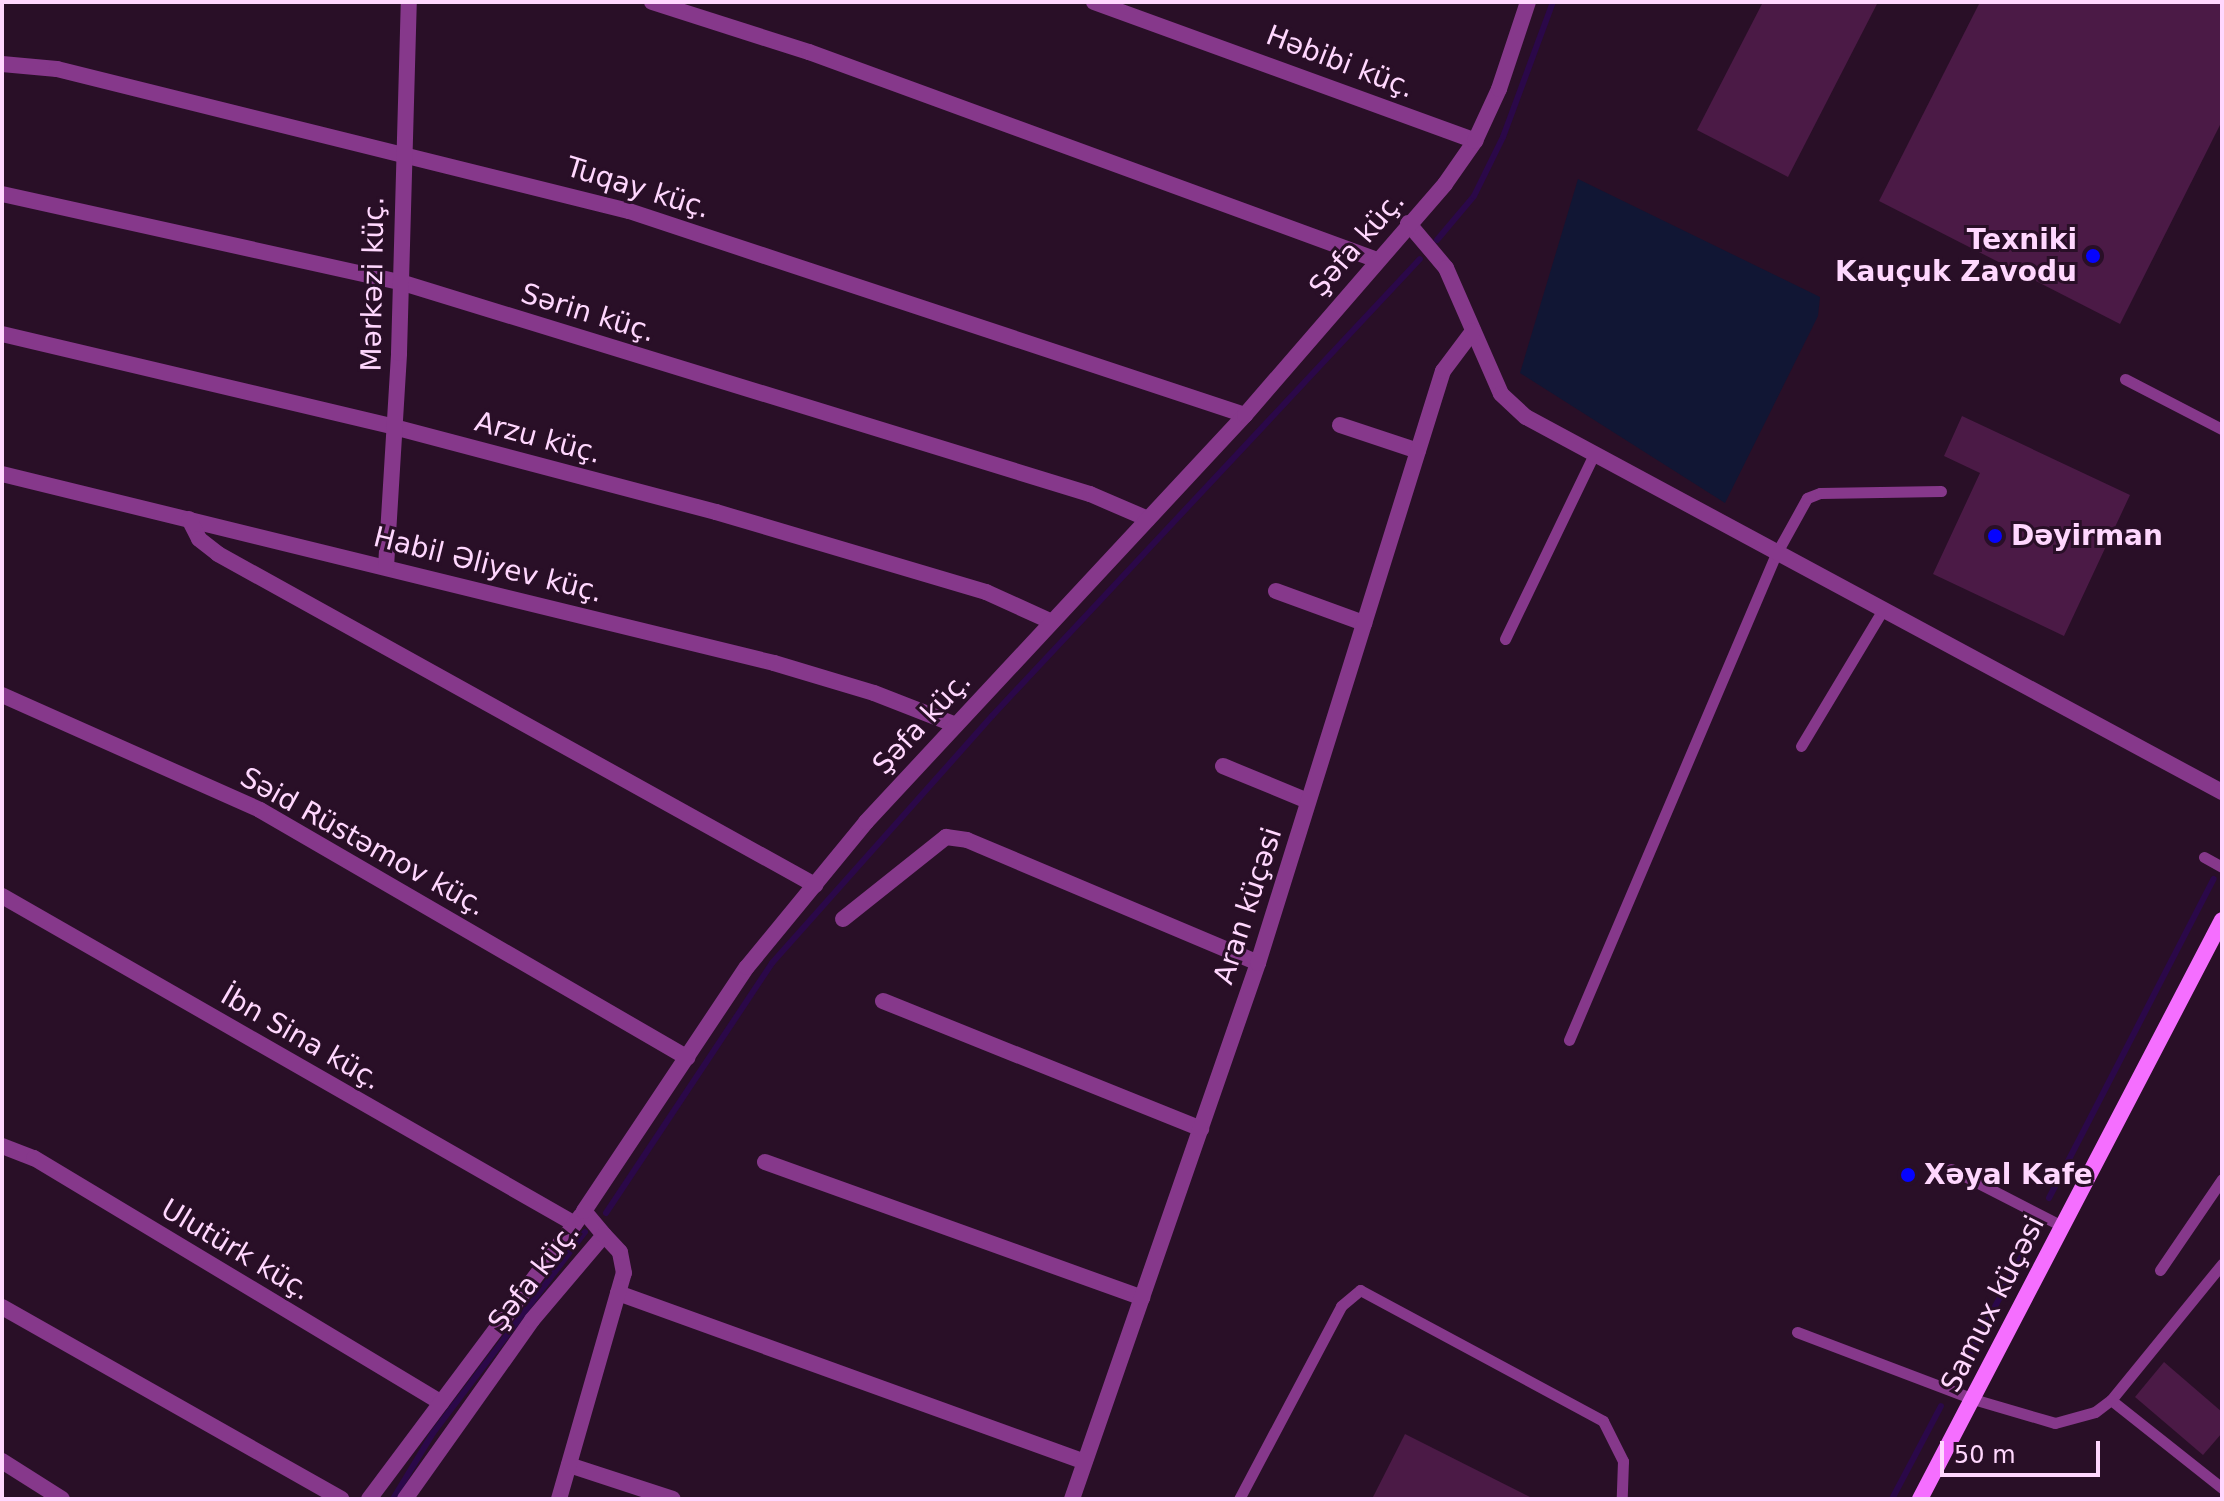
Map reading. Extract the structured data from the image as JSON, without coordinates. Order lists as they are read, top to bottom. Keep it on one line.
{"streets":{"main road":["Samux küçəsi"],"street":["Həbibi küç.","Tuqay küç.","Şəfa küç.","Mərkəzi küç.","Sərin küç.","Arzu küç.","Habil Əliyev küç.","Səid Rüstəmov küç.","Aran küçəsi","İbn Sina küç.","Ulutürk küç."]},"crossings":[["Həbibi küç.","Şəfa küç."],["Tuqay küç.","Şəfa küç."],["Tuqay küç.","Mərkəzi küç."],["Şəfa küç.","Sərin küç."],["Şəfa küç.","Arzu küç."],["Şəfa küç.","Habil Əliyev küç."],["Şəfa küç.","Səid Rüstəmov küç."],["Şəfa küç.","İbn Sina küç."],["Mərkəzi küç.","Sərin küç."],["Mərkəzi küç.","Arzu küç."],["Mərkəzi küç.","Habil Əliyev küç."]],"places":["Texniki Kauçuk Zavodu","Dəyirman","Xəyal Kafe"],"scale_bar":"50 m"}
